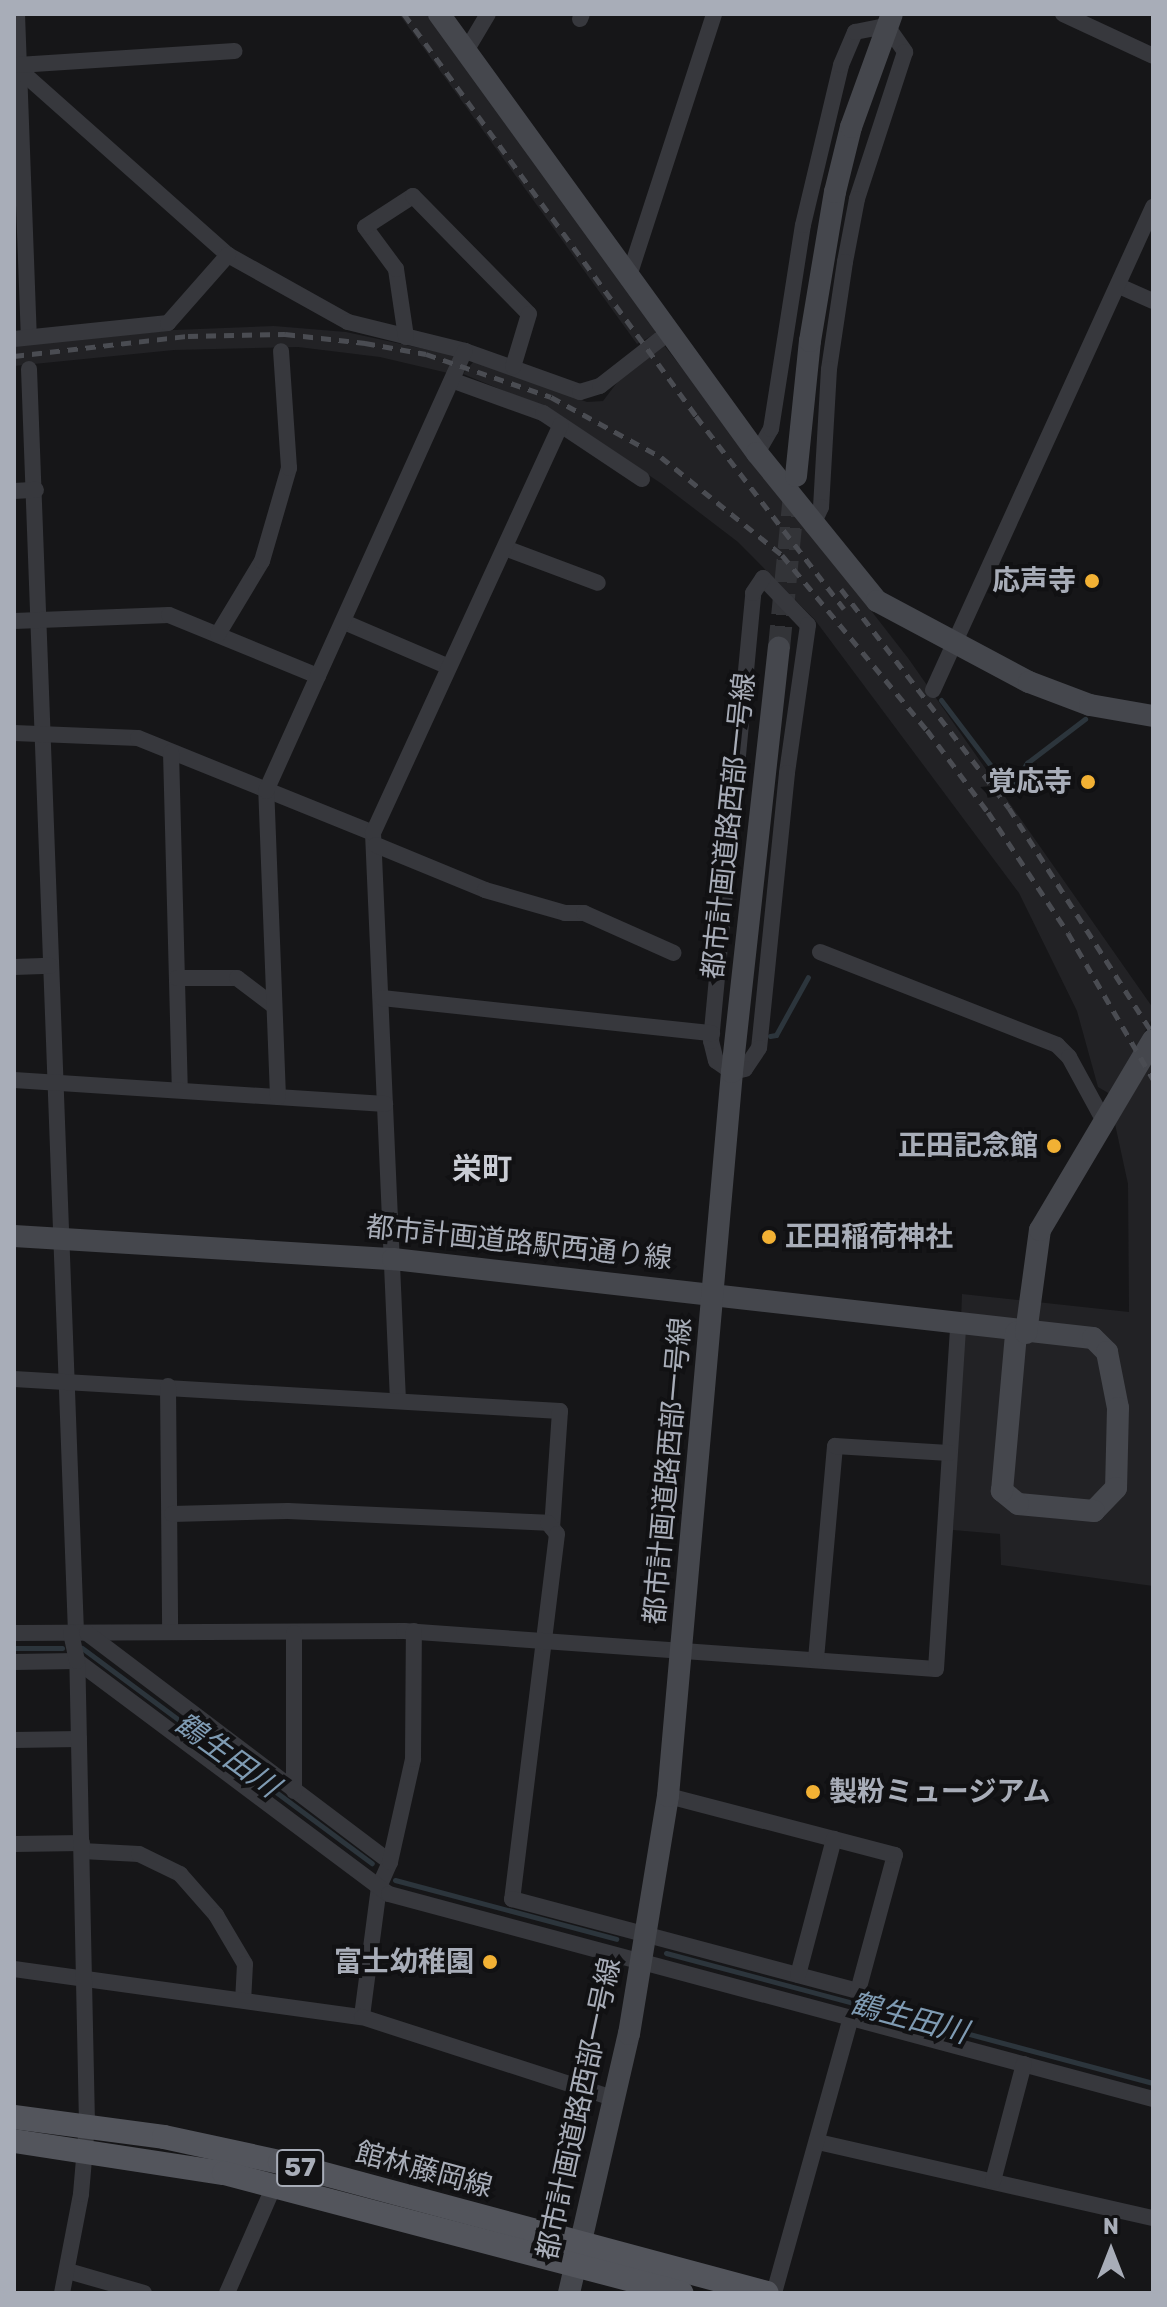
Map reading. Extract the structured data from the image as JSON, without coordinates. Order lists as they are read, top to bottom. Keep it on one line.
{"streets":{"main road":["57","館林藤岡線"],"street":["都市計画道路西部一号線","都市計画道路駅西通り線"]},"crossings":[["都市計画道路西部一号線","都市計画道路駅西通り線"],["都市計画道路西部一号線","館林藤岡線"]],"districts":["栄町"],"water":["鶴生田川"],"places":["応声寺","覚応寺","正田記念館","正田稲荷神社","製粉ミュージアム","富士幼稚園"],"north":"top"}
